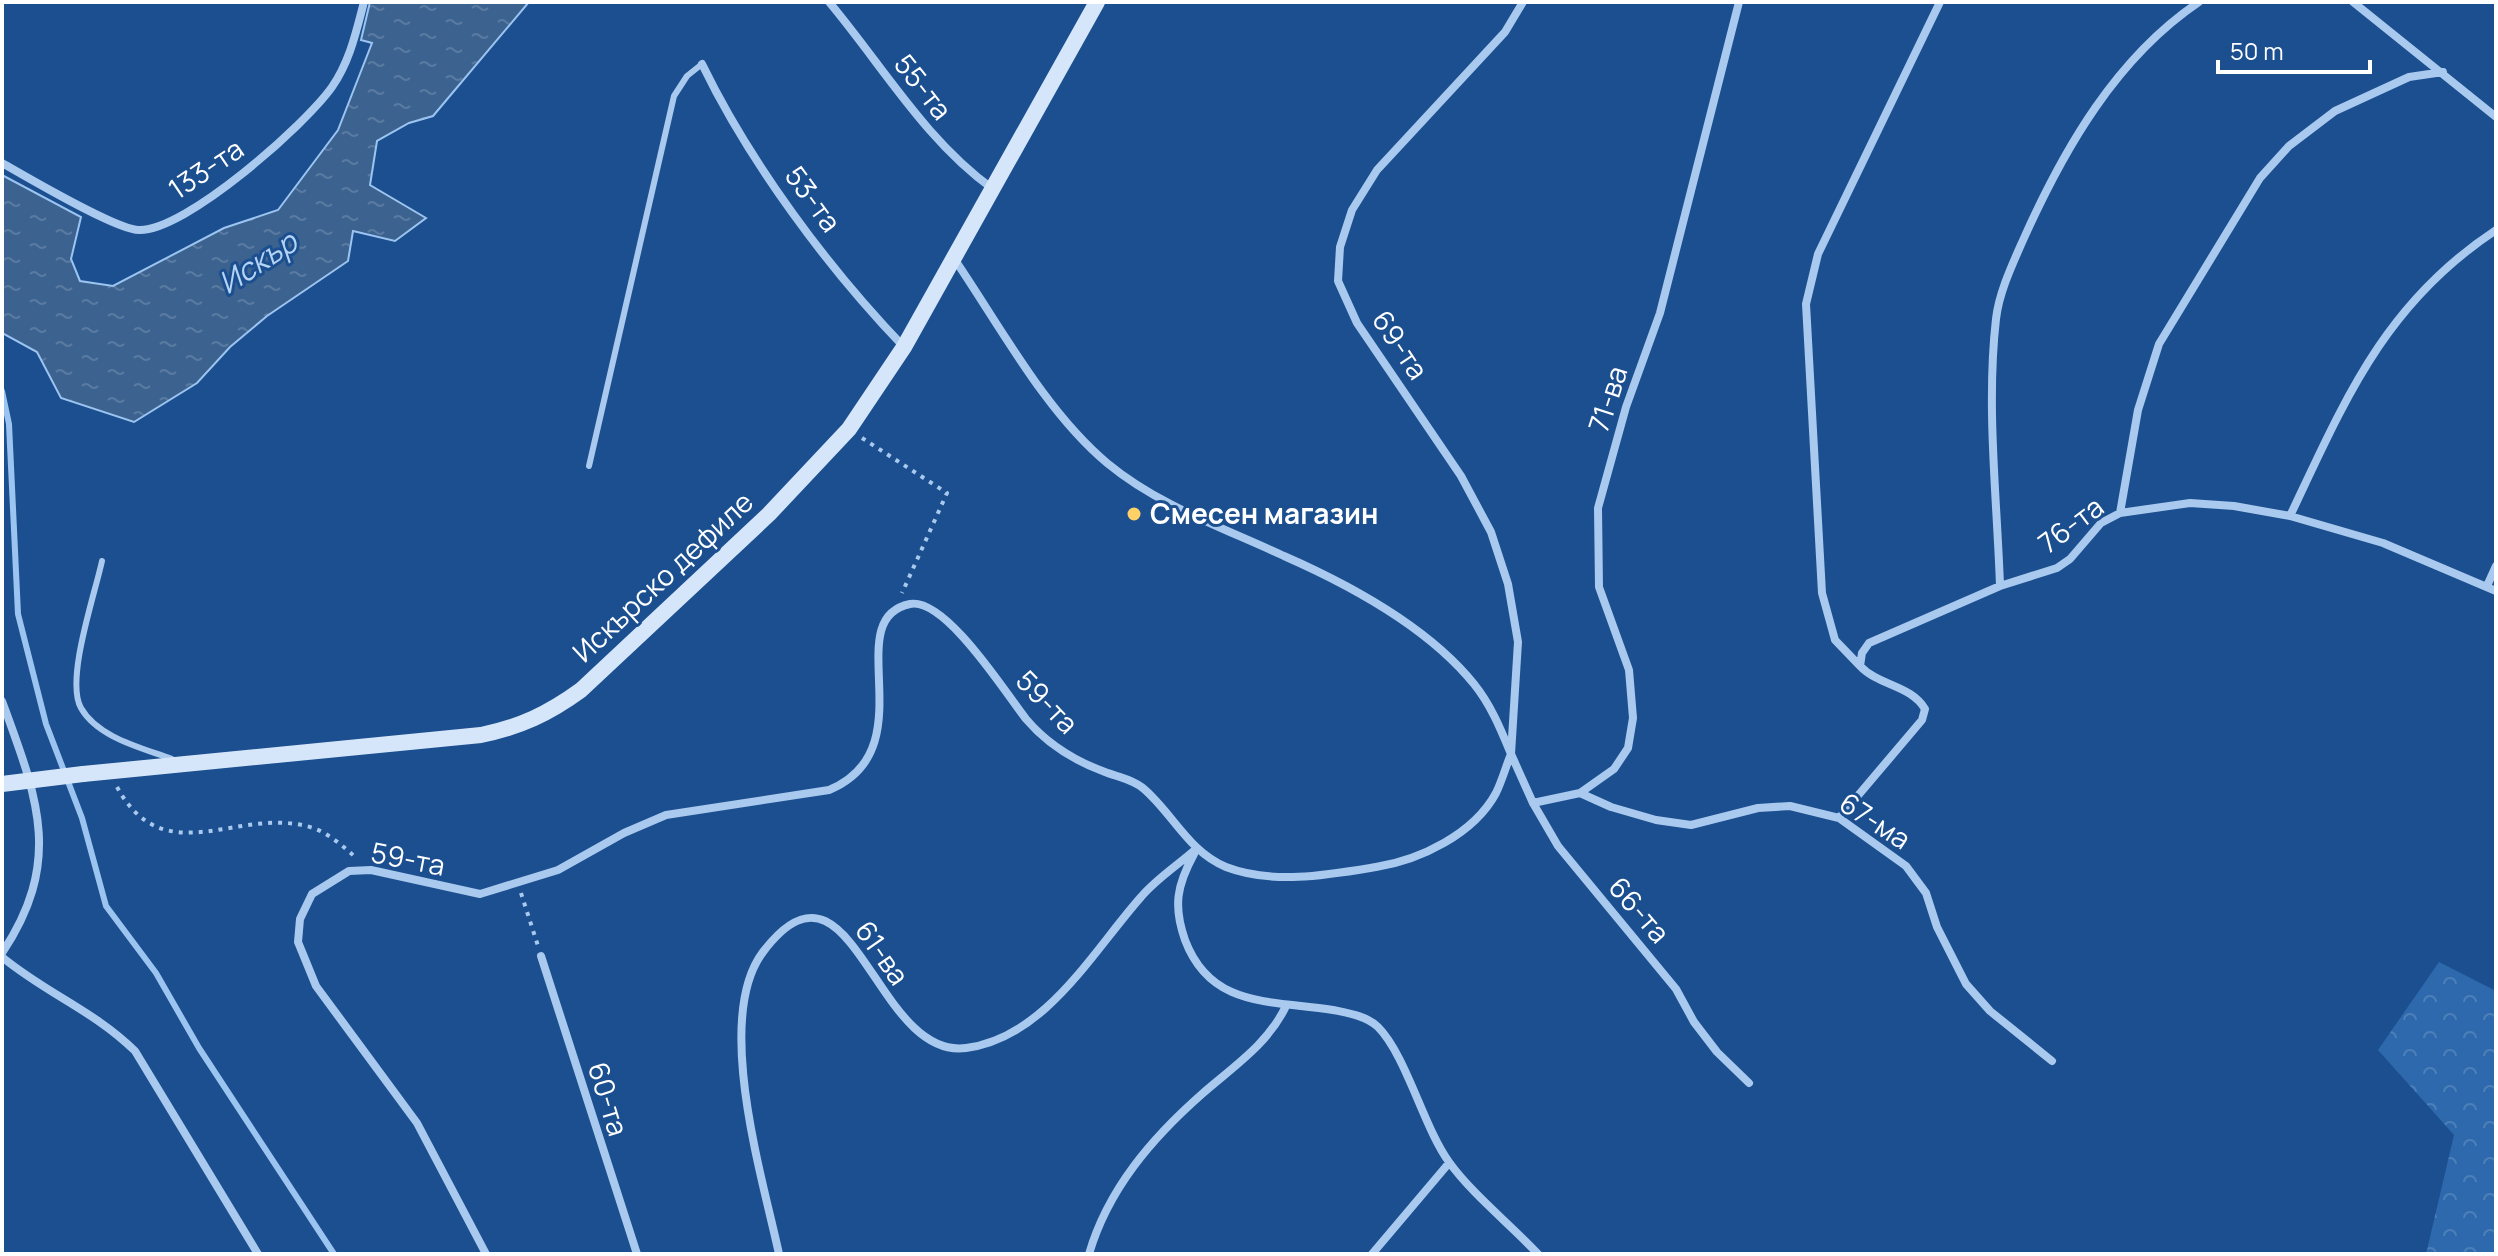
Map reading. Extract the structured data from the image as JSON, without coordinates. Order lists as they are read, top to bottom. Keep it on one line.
{"streets":{"main road":["Искърско дефиле"],"street":["55-та","133-та","53-та","69-та","71-ва","76-та","59-та","67-ма","66-та","61-ва","60-та"]},"crossings":[["55-та","Искърско дефиле"],["53-та","Искърско дефиле"],["69-та","59-та"],["69-та","66-та"],["71-ва","67-ма"],["59-та","66-та"],["59-та","61-ва"]],"water":["Искър"],"places":["Смесен магазин"],"scale_bar":"50 m"}
